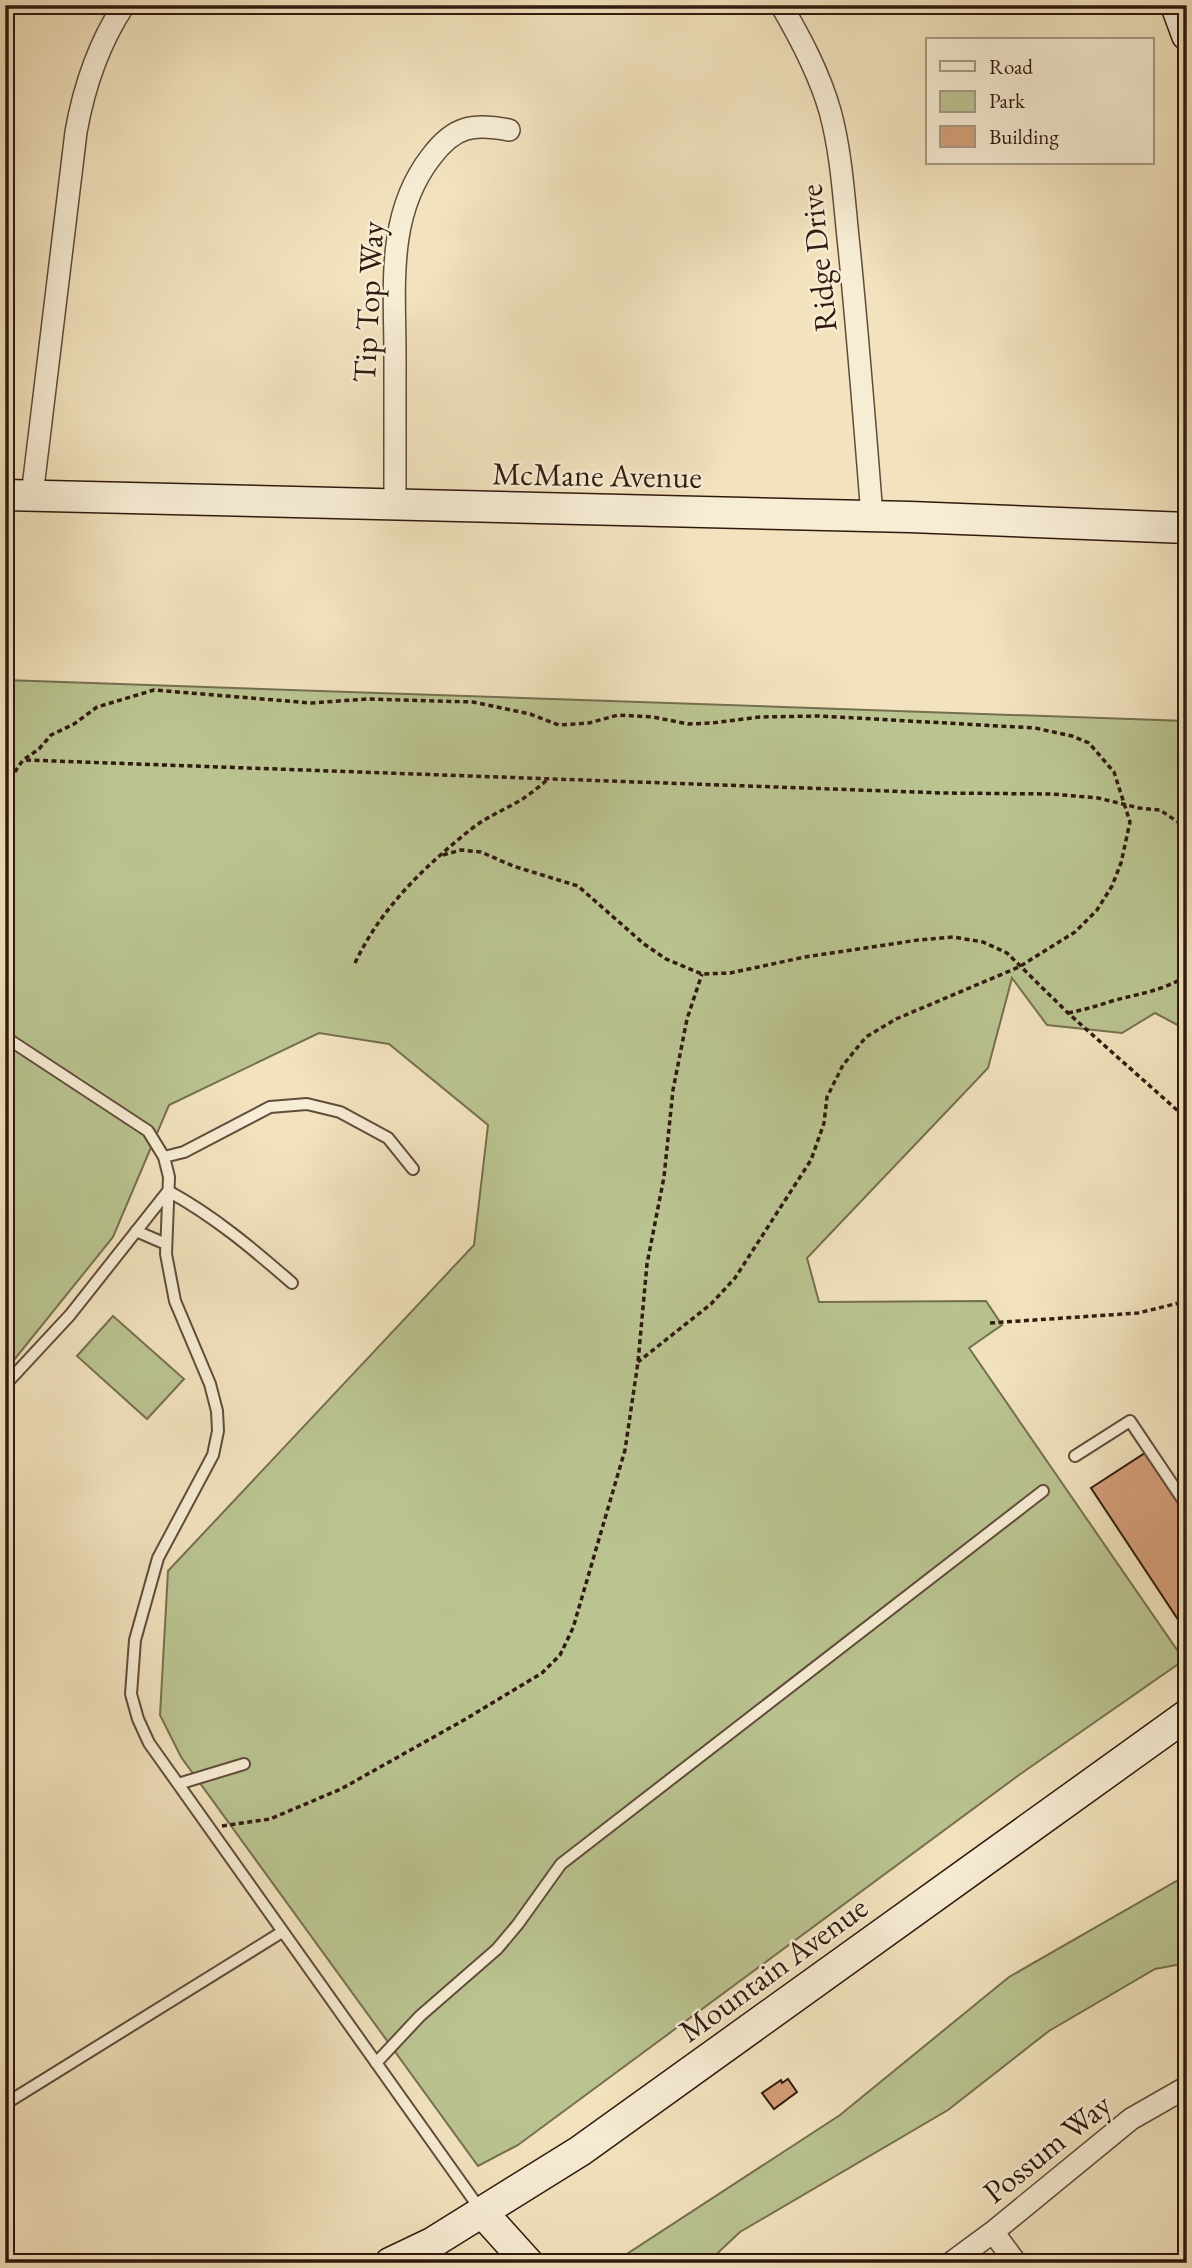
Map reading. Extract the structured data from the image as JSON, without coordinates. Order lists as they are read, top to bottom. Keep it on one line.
{"streets":{"street":["Ridge Drive","Tip Top Way","McMane Avenue","Mountain Avenue","Possum Way"]},"crossings":[["Ridge Drive","McMane Avenue"],["Tip Top Way","McMane Avenue"]],"legend":["Road","Park","Building"]}
